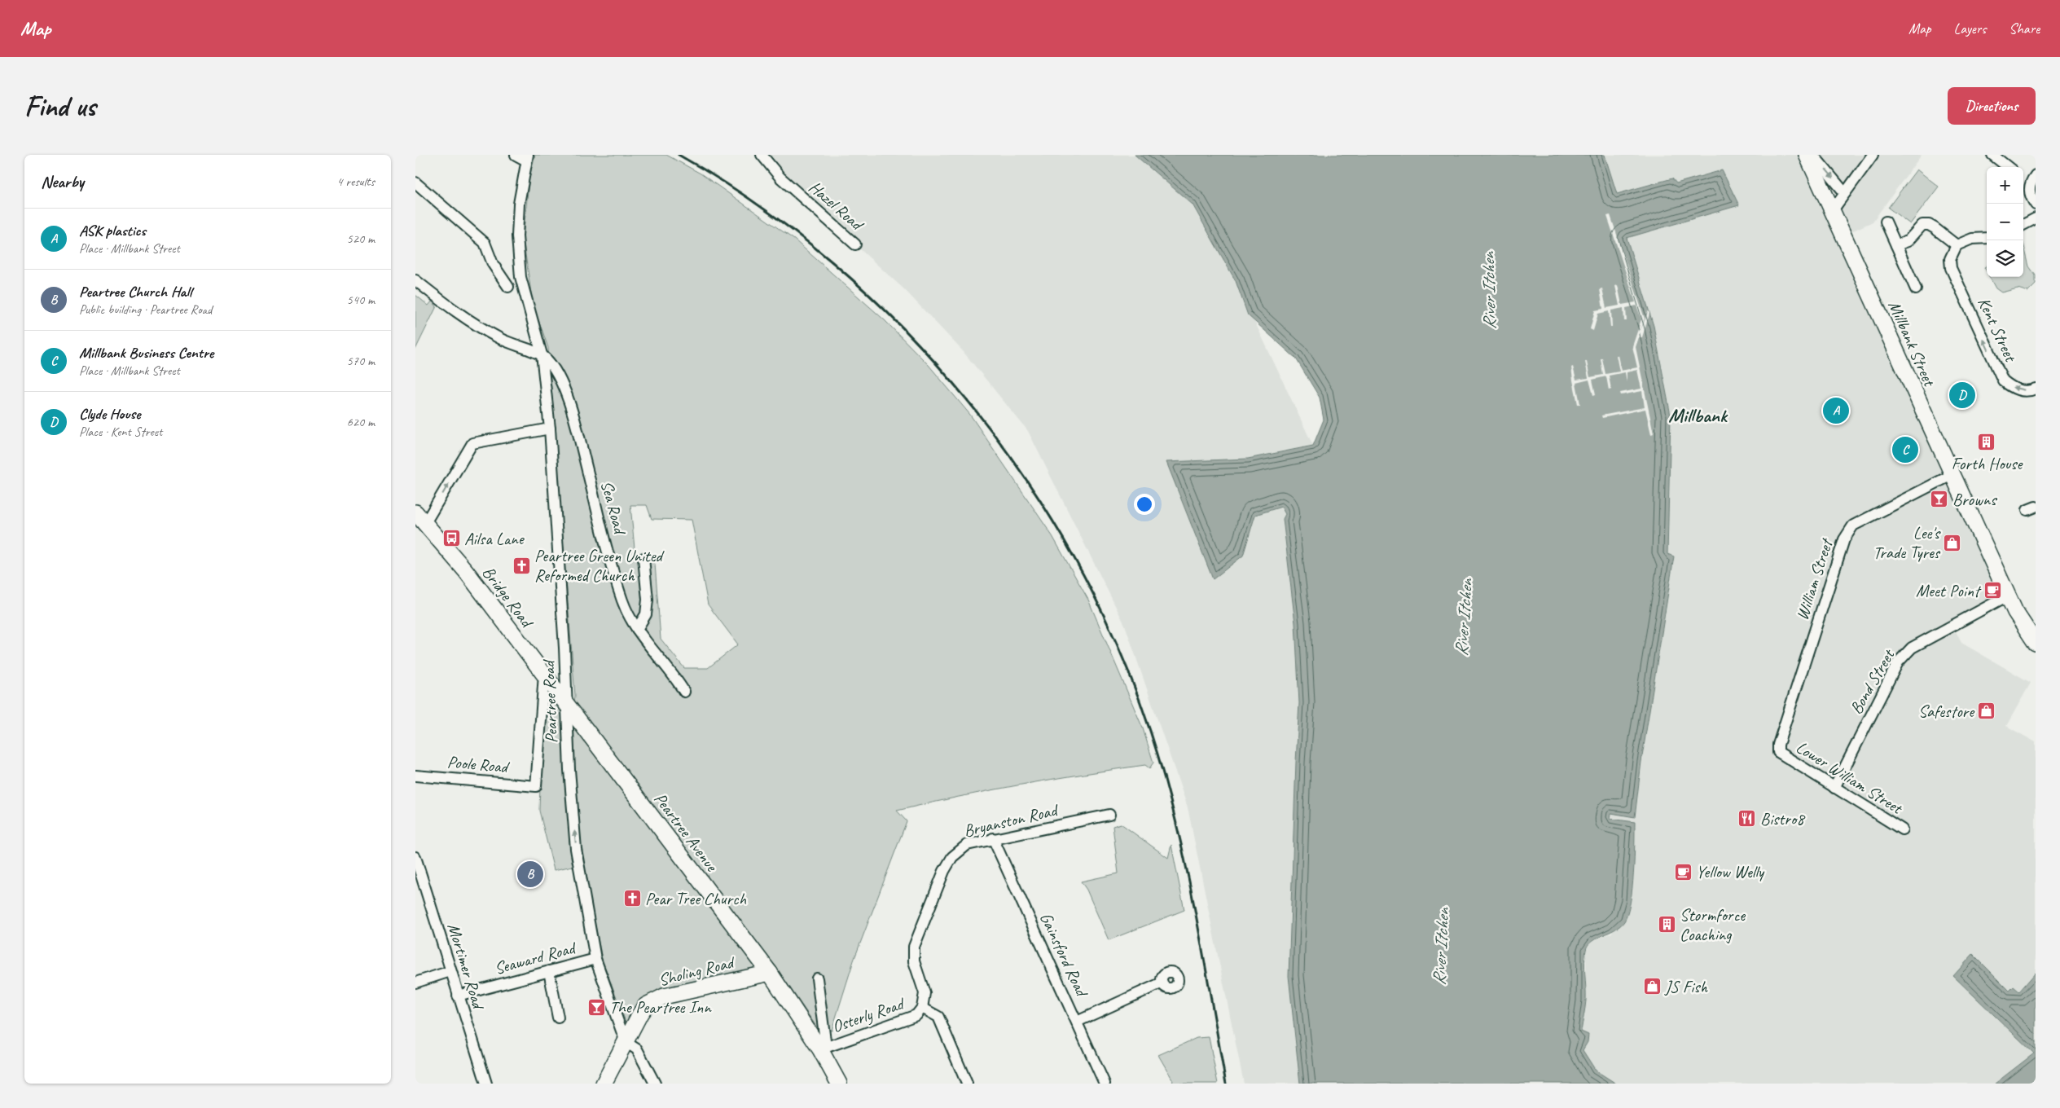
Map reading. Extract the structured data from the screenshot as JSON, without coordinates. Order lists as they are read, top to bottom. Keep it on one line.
{"streets":{"street":["Hazel Road","Kent Street","Millbank Street","Sea Road","William Street","Bridge Road","Bond Street","Peartree Road","Poole Road","Lower William Street","Bryanston Road","Peartree Avenue","Gainsford Road","Seaward Road","Mortimer Road","Sholing Road","Osterly Road"]},"crossings":[["Millbank Street","William Street"],["Millbank Street","Bond Street"],["Sea Road","Peartree Road"],["William Street","Lower William Street"],["Bridge Road","Peartree Road"],["Bridge Road","Poole Road"],["Bridge Road","Peartree Avenue"],["Bond Street","Lower William Street"],["Peartree Road","Peartree Avenue"],["Peartree Road","Seaward Road"],["Peartree Road","Sholing Road"],["Bryanston Road","Gainsford Road"],["Bryanston Road","Osterly Road"],["Peartree Avenue","Sholing Road"],["Peartree Avenue","Osterly Road"],["Seaward Road","Mortimer Road"]],"one_way":["Peartree Road"],"districts":["Millbank"],"water":["River Itchen"],"places":{"building":["Forth House","Stormforce Coaching"],"bar":["Browns","The Peartree Inn"],"bus stop":["Ailsa Lane"],"shop":["Lee's Trade Tyres","Safestore","JS Fish"],"church":["Peartree Green United Reformed Church","Pear Tree Church"],"cafe":["Meet Point","Yellow Welly"],"restaurant":["Bistro8"]},"page":{"header":"Map","nav":["Map","Layers","Share"],"buttons":"Directions","title":"Find us","heading":["Nearby","4 results"],"map_buttons":["+","−"],"list":[{"mark":"A","name":"ASK plastics","note":"Place · Millbank Street","value":"520 m"},{"mark":"B","name":"Peartree Church Hall","note":"Public building · Peartree Road","value":"540 m"},{"mark":"C","name":"Millbank Business Centre","note":"Place · Millbank Street","value":"570 m"},{"mark":"D","name":"Clyde House","note":"Place · Kent Street","value":"620 m"}],"pins":["D","A","C","B"]}}
